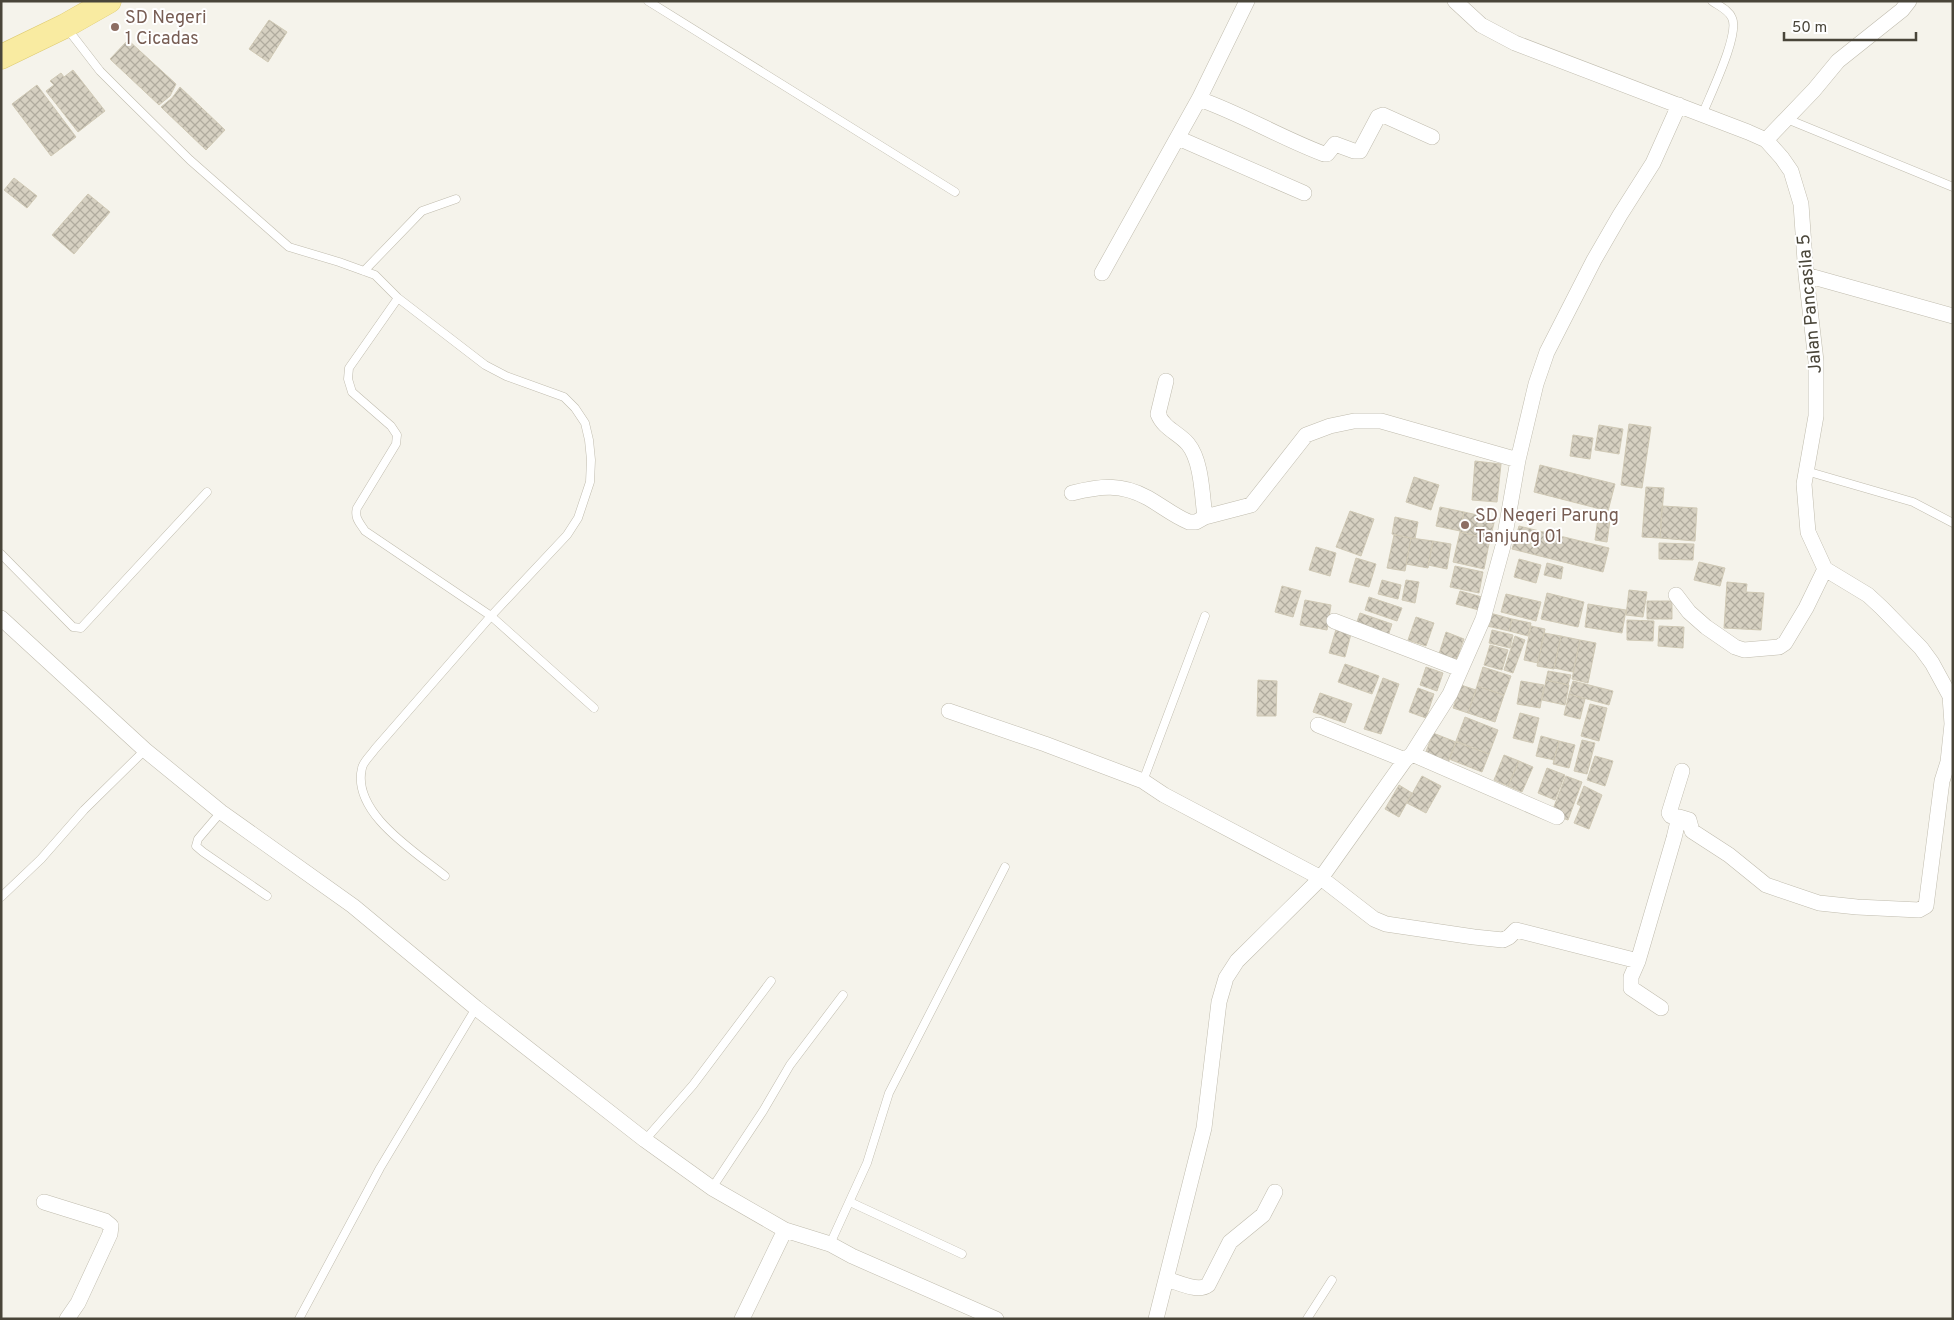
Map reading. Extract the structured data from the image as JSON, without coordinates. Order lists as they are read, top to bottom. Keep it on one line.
{"streets":{"street":["Jalan Pancasila 5"]},"places":["SD Negeri 1 Cicadas","SD Negeri Parung Tanjung 01"],"scale_bar":"50 m"}
